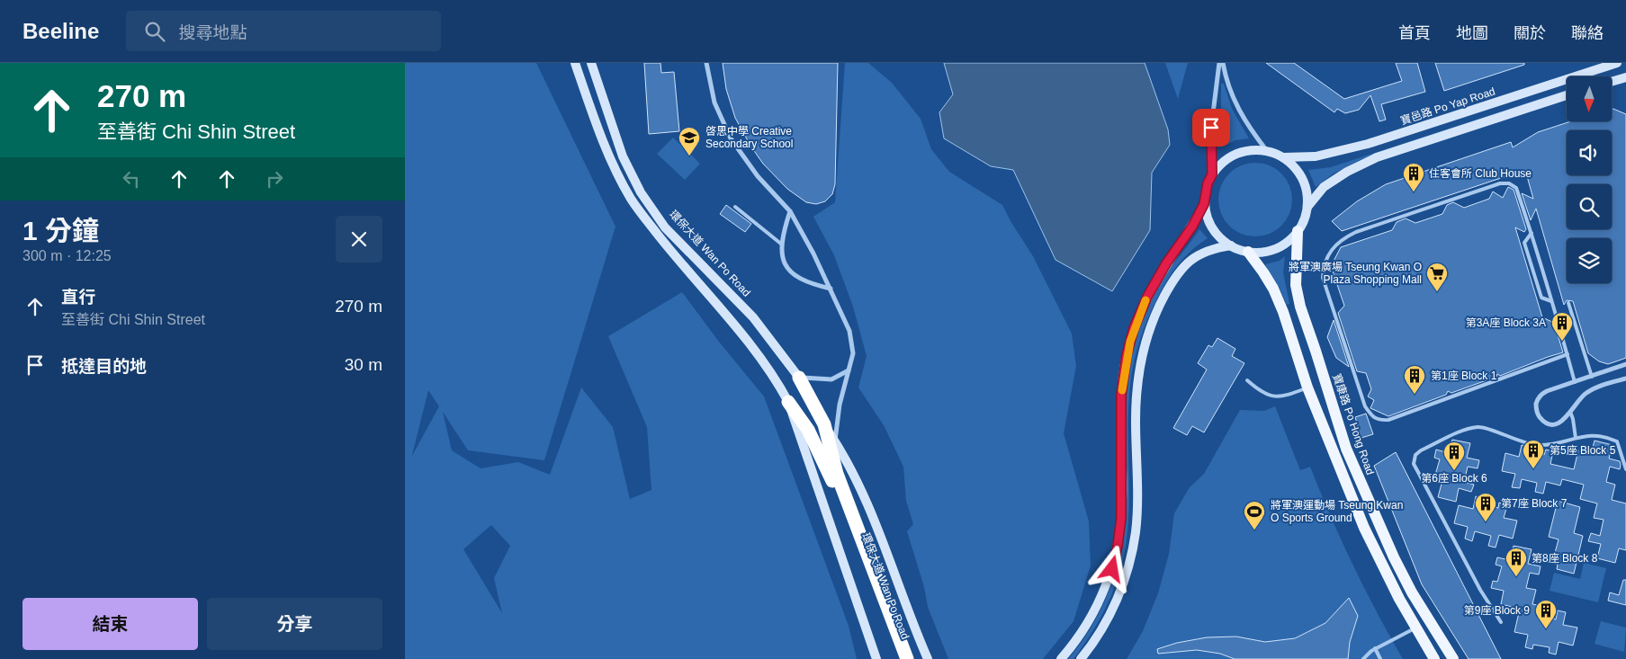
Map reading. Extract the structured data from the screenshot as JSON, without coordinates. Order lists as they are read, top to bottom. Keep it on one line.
{"streets":{"highway":["環保大道 Wan Po Road"],"main road":["寶邑路 Po Yap Road","寶康路 Po Hong Road"]},"crossings":[["寶邑路 Po Yap Road","寶康路 Po Hong Road"]],"places":{"school or university":["啓思中學 Creative Secondary School"],"building":["住客會所 Club House","第3A座 Block 3A","第1座 Block 1","第5座 Block 5","第6座 Block 6","第7座 Block 7","第8座 Block 8","第9座 Block 9"],"supermarket":["將軍澳廣場 Tseung Kwan O Plaza Shopping Mall"],"sports":["將軍澳運動場 Tseung Kwan O Sports Ground"]},"north":"bottom","page":{"header":"Beeline","search":"搜尋地點","nav":["首頁","地圖","關於","聯絡"],"turn":["270 m","至善街 Chi Shin Street"],"heading":["1 分鐘","300 m · 12:25"],"list":[{"name":"直行","note":"至善街 Chi Shin Street","value":"270 m"},{"name":"抵達目的地","value":"30 m"}],"buttons":["結束","分享"]}}
